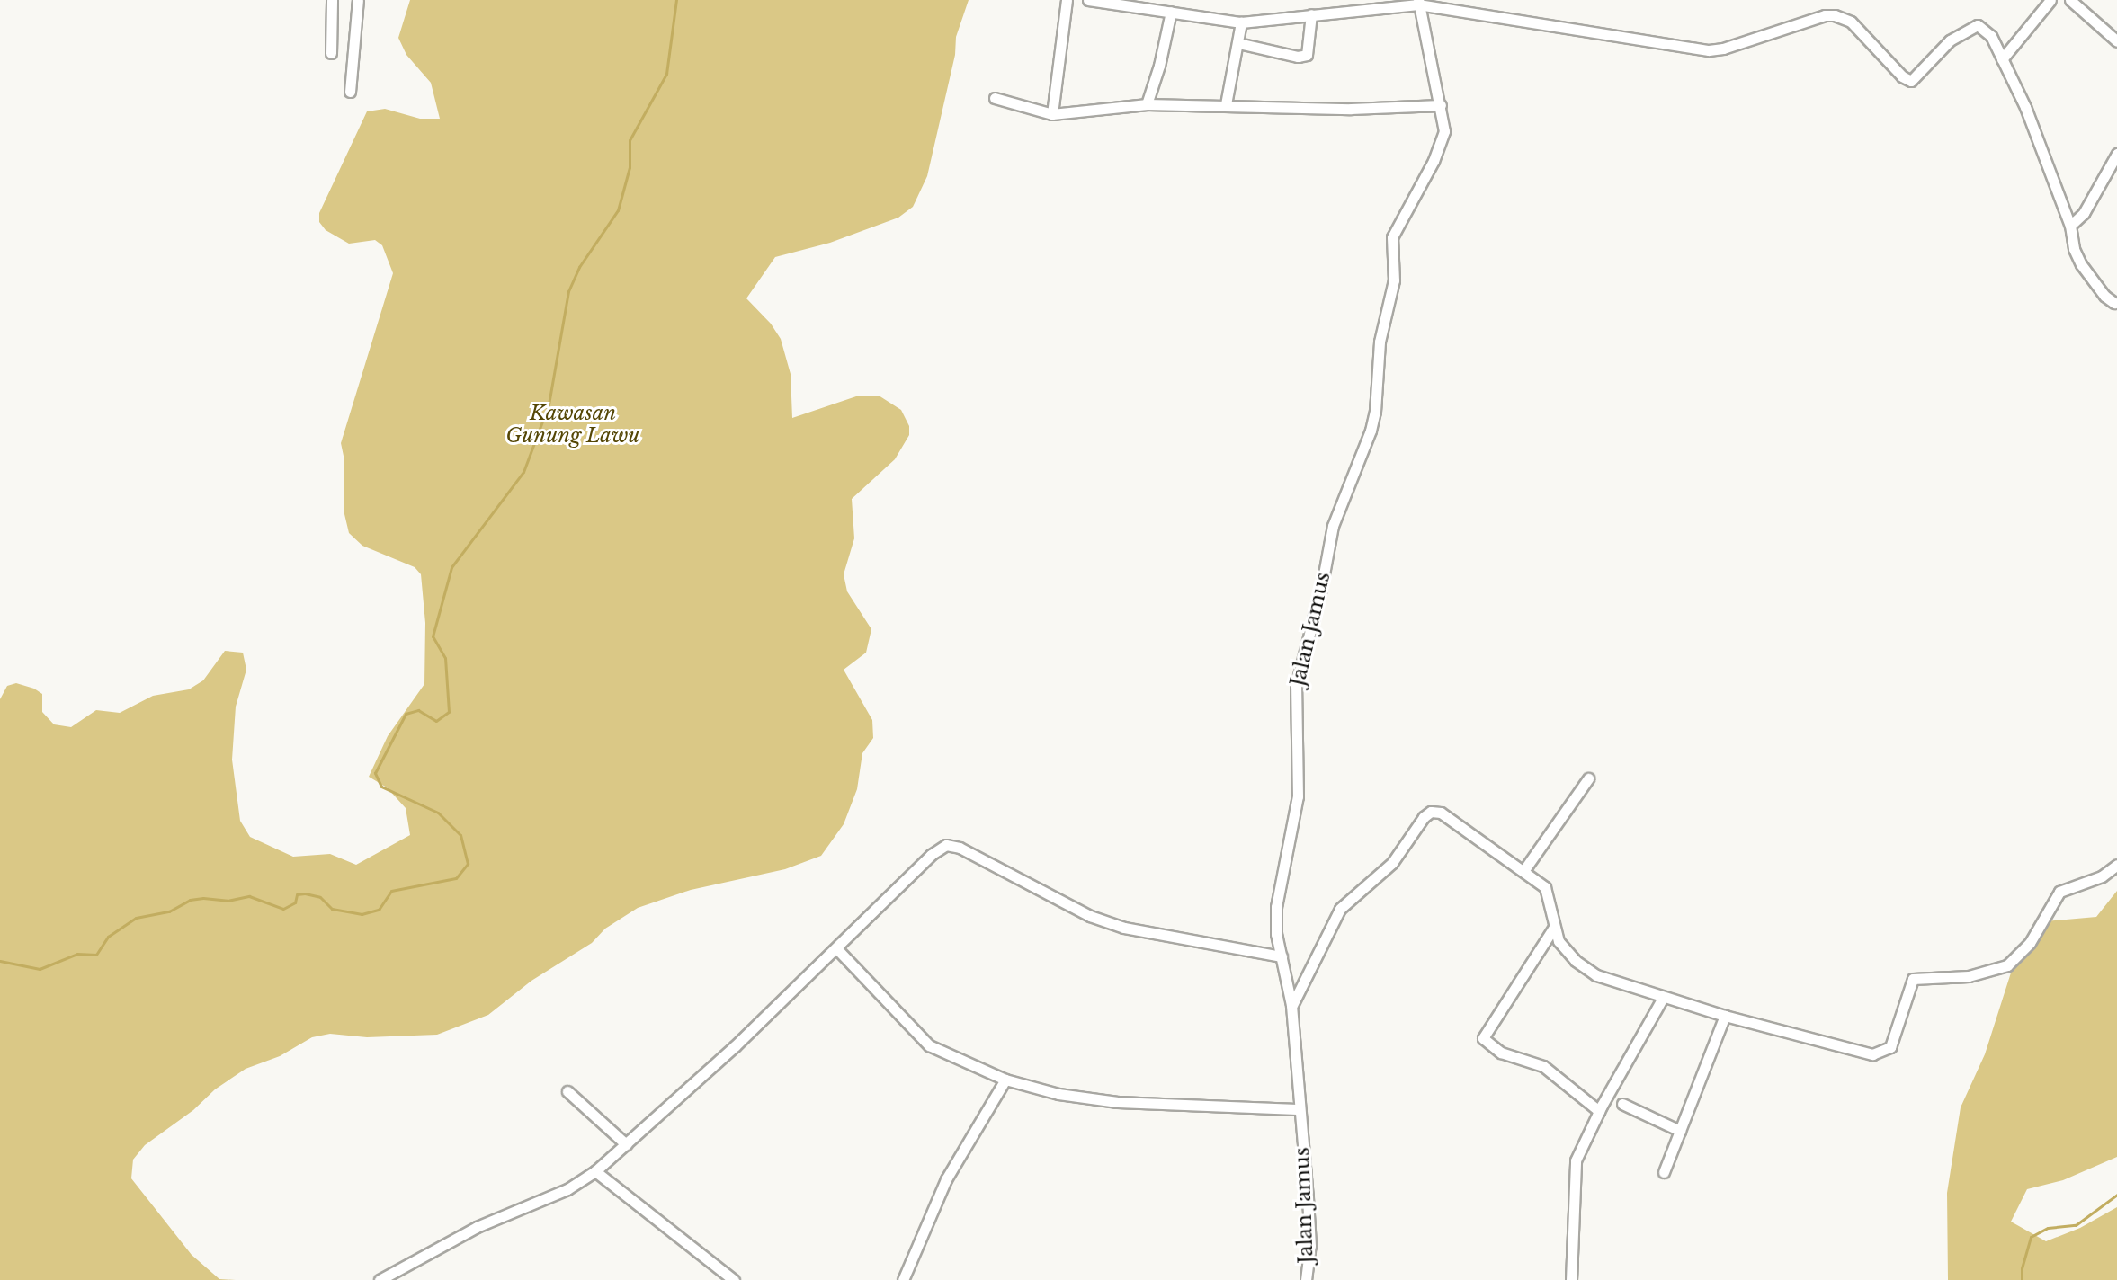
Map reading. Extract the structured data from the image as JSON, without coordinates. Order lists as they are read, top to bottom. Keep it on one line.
{"streets":{"street":["Jalan Jamus"]},"parks":["Kawasan Gunung Lawu"]}
